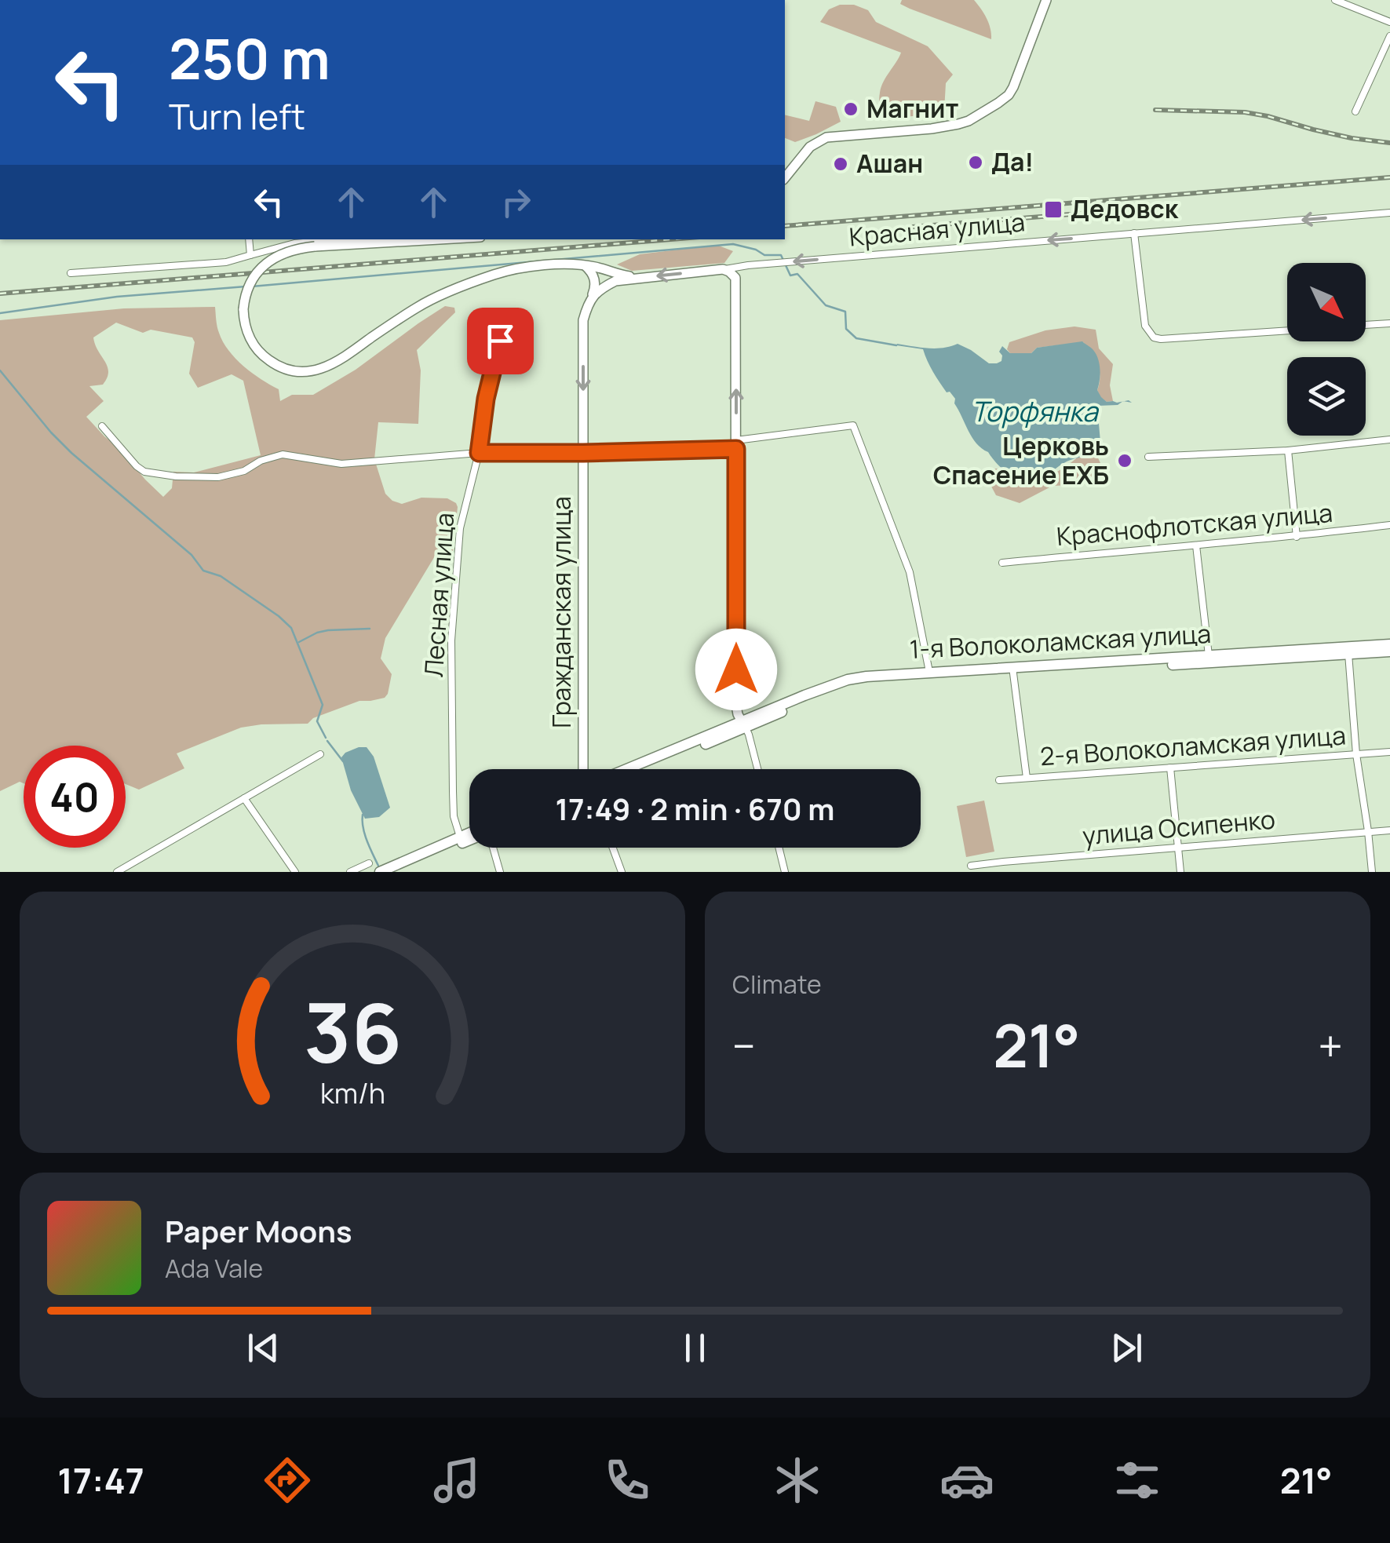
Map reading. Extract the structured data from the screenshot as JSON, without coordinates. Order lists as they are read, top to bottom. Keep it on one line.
{"streets":{"main road":["1-я Волоколамская улица"],"street":["Красная улица","Краснофлотская улица","Лесная улица","Гражданская улица","2-я Волоколамская улица","улица Осипенко"]},"one_way":["Красная улица"],"water":["Торфянка"],"places":{"other":["Магнит","Да!","Ашан","Церковь Спасение ЕХБ"],"transit":["Дедовск"]},"north":"bottom right","page":{"turn":["250 m","Turn left"],"limit":"40","trip":"17:49 · 2 min · 670 m","tile":"Climate","heat":["−","21°","+"],"song":["Paper Moons","Ada Vale"],"tabs":["17:47","21°"],"gauge":["36","km/h"]}}
